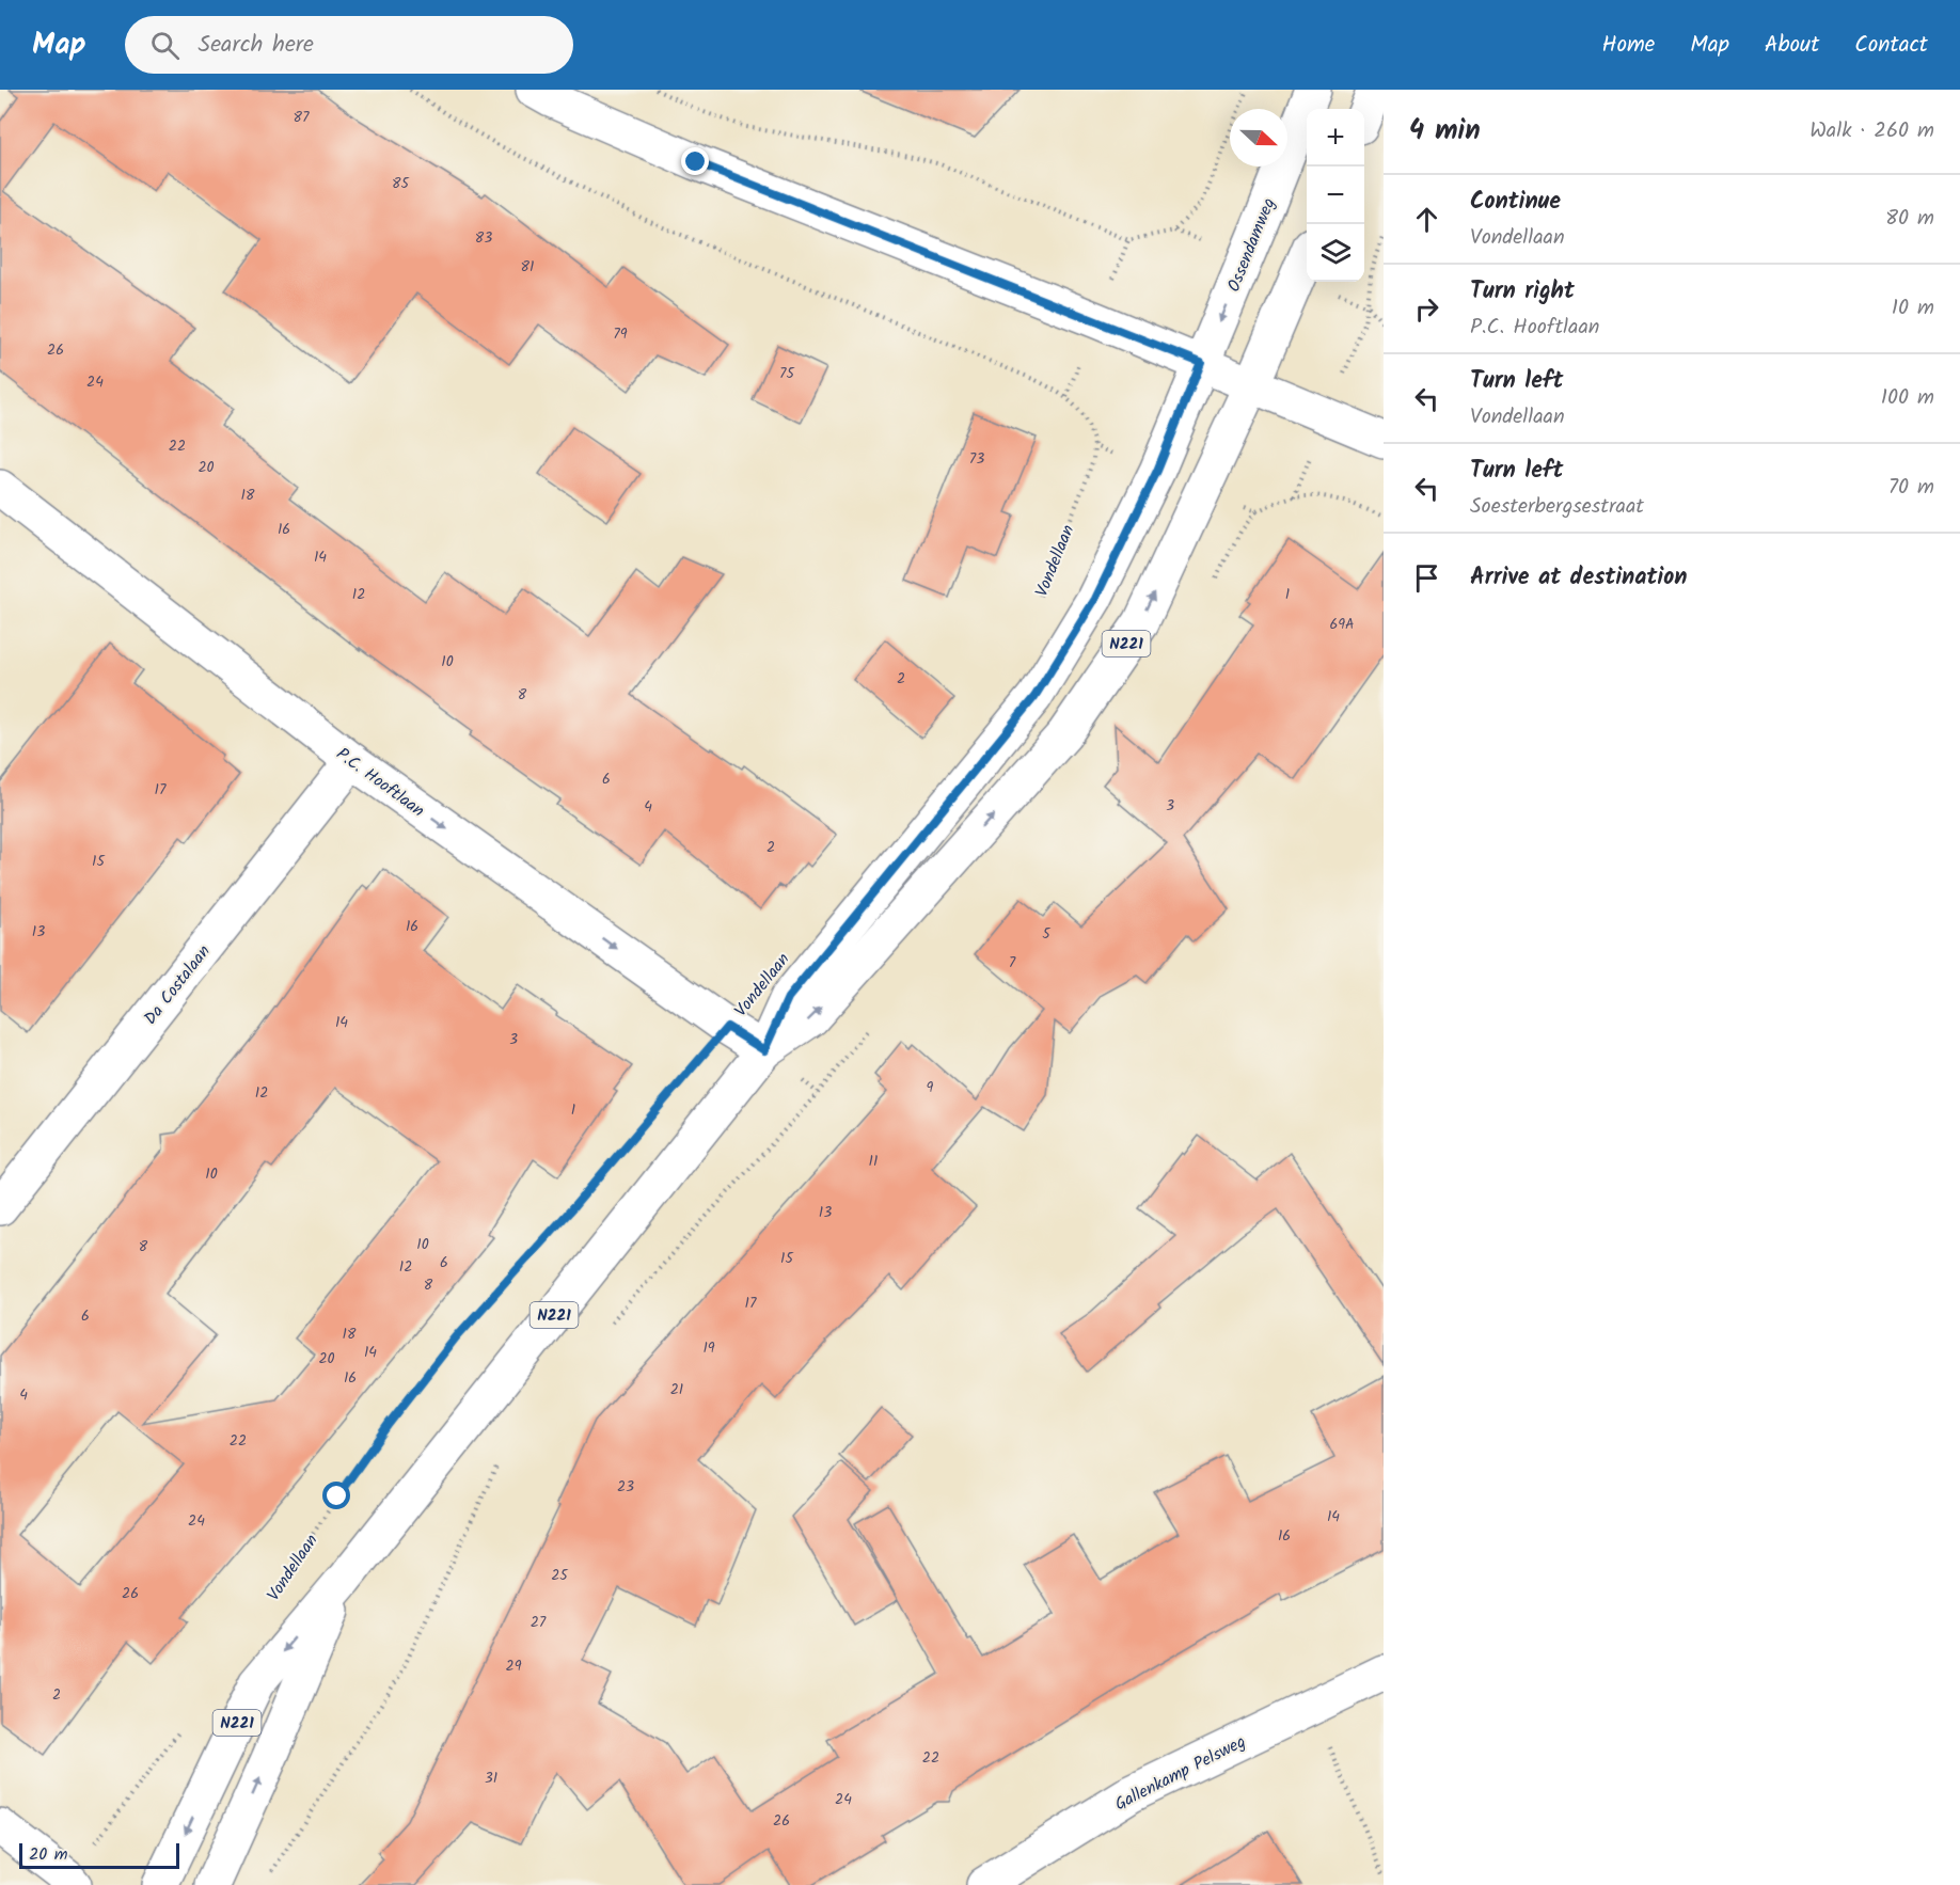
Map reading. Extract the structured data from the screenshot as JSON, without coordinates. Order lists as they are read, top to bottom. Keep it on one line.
{"streets":{"main road":["Ossendamweg","Vondellaan","N221","P.C. Hooftlaan","Da Costalaan","Gallenkamp Pelsweg"]},"crossings":[["Ossendamweg","Vondellaan"],["Vondellaan","N221"],["Vondellaan","P.C. Hooftlaan"],["P.C. Hooftlaan","Da Costalaan"]],"one_way":["P.C. Hooftlaan"],"house_numbers":["87","85","83","81","79","26","75","24","22","73","20","18","16","14","12","1","69A","10","2","8","6","17","3","4","2","15","16","13","5","7","14","3","9","12","1","11","10","13","10","8","15","6","12","8","17","6","18","19","14","20","16","21","4","22","23","14","24","16","25","26","27","29","2","22","31","24","26"],"scale_bar":"20 m","north":"right","page":{"header":"Map","search":"Search here","nav":["Home","Map","About","Contact"],"heading":["4 min","Walk · 260 m"],"map_buttons":["+","−"],"list":[["Continue","Vondellaan","80 m"],["Turn right","P.C. Hooftlaan","10 m"],["Turn left","Vondellaan","100 m"],["Turn left","Soesterbergsestraat","70 m"],"Arrive at destination"],"scale":"20 m"}}
